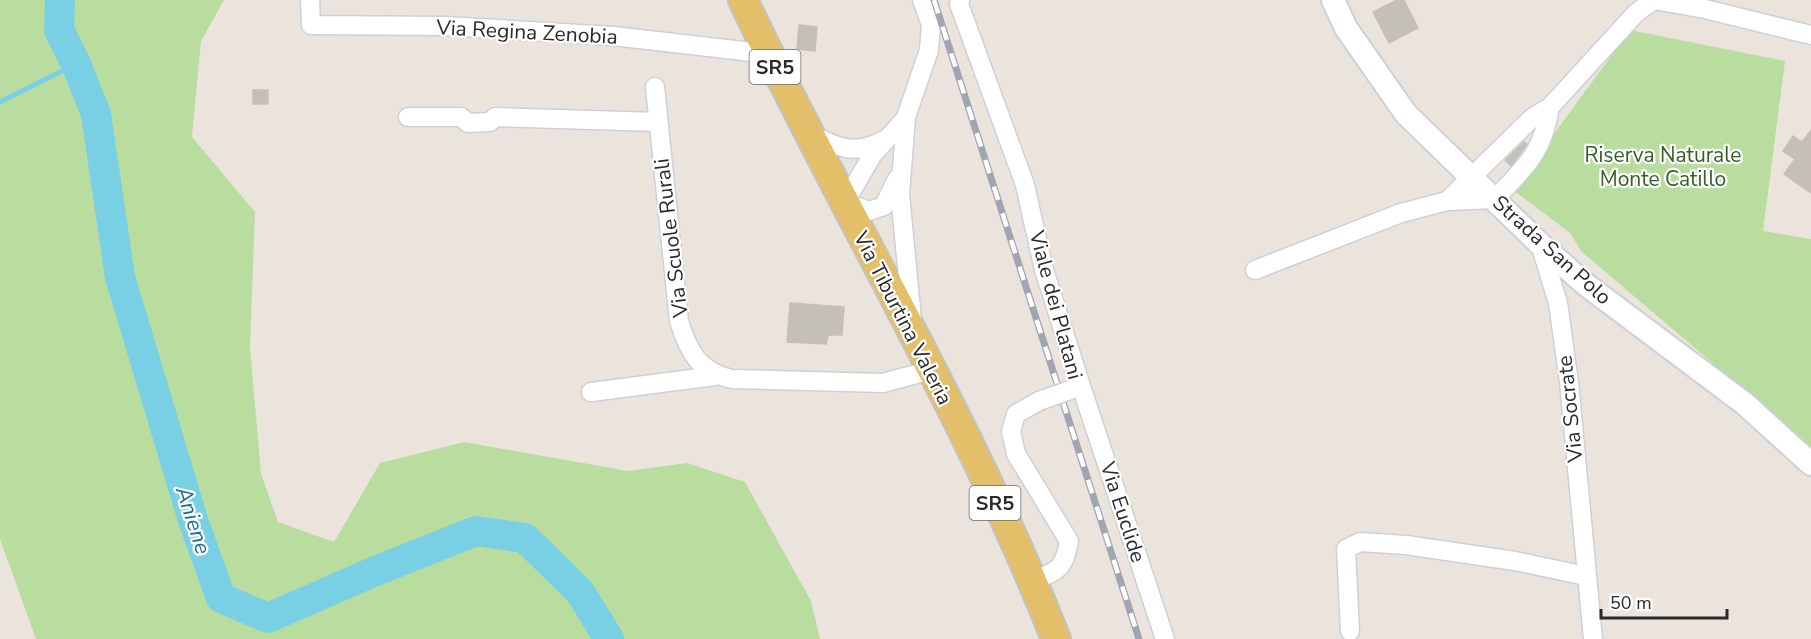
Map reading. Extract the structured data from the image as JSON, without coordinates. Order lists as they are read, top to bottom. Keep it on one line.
{"streets":{"main road":["SR5","Via Tiburtina Valeria"],"street":["Via Regina Zenobia","Via Scuole Rurali","Strada San Polo","Viale dei Platani","Via Socrate","Via Euclide"]},"crossings":[["Via Regina Zenobia","Via Tiburtina Valeria"],["Strada San Polo","Via Socrate"],["Viale dei Platani","Via Tiburtina Valeria"],["Viale dei Platani","Via Euclide"]],"water":["Aniene"],"parks":["Riserva Naturale Monte Catillo"],"scale_bar":"50 m"}
